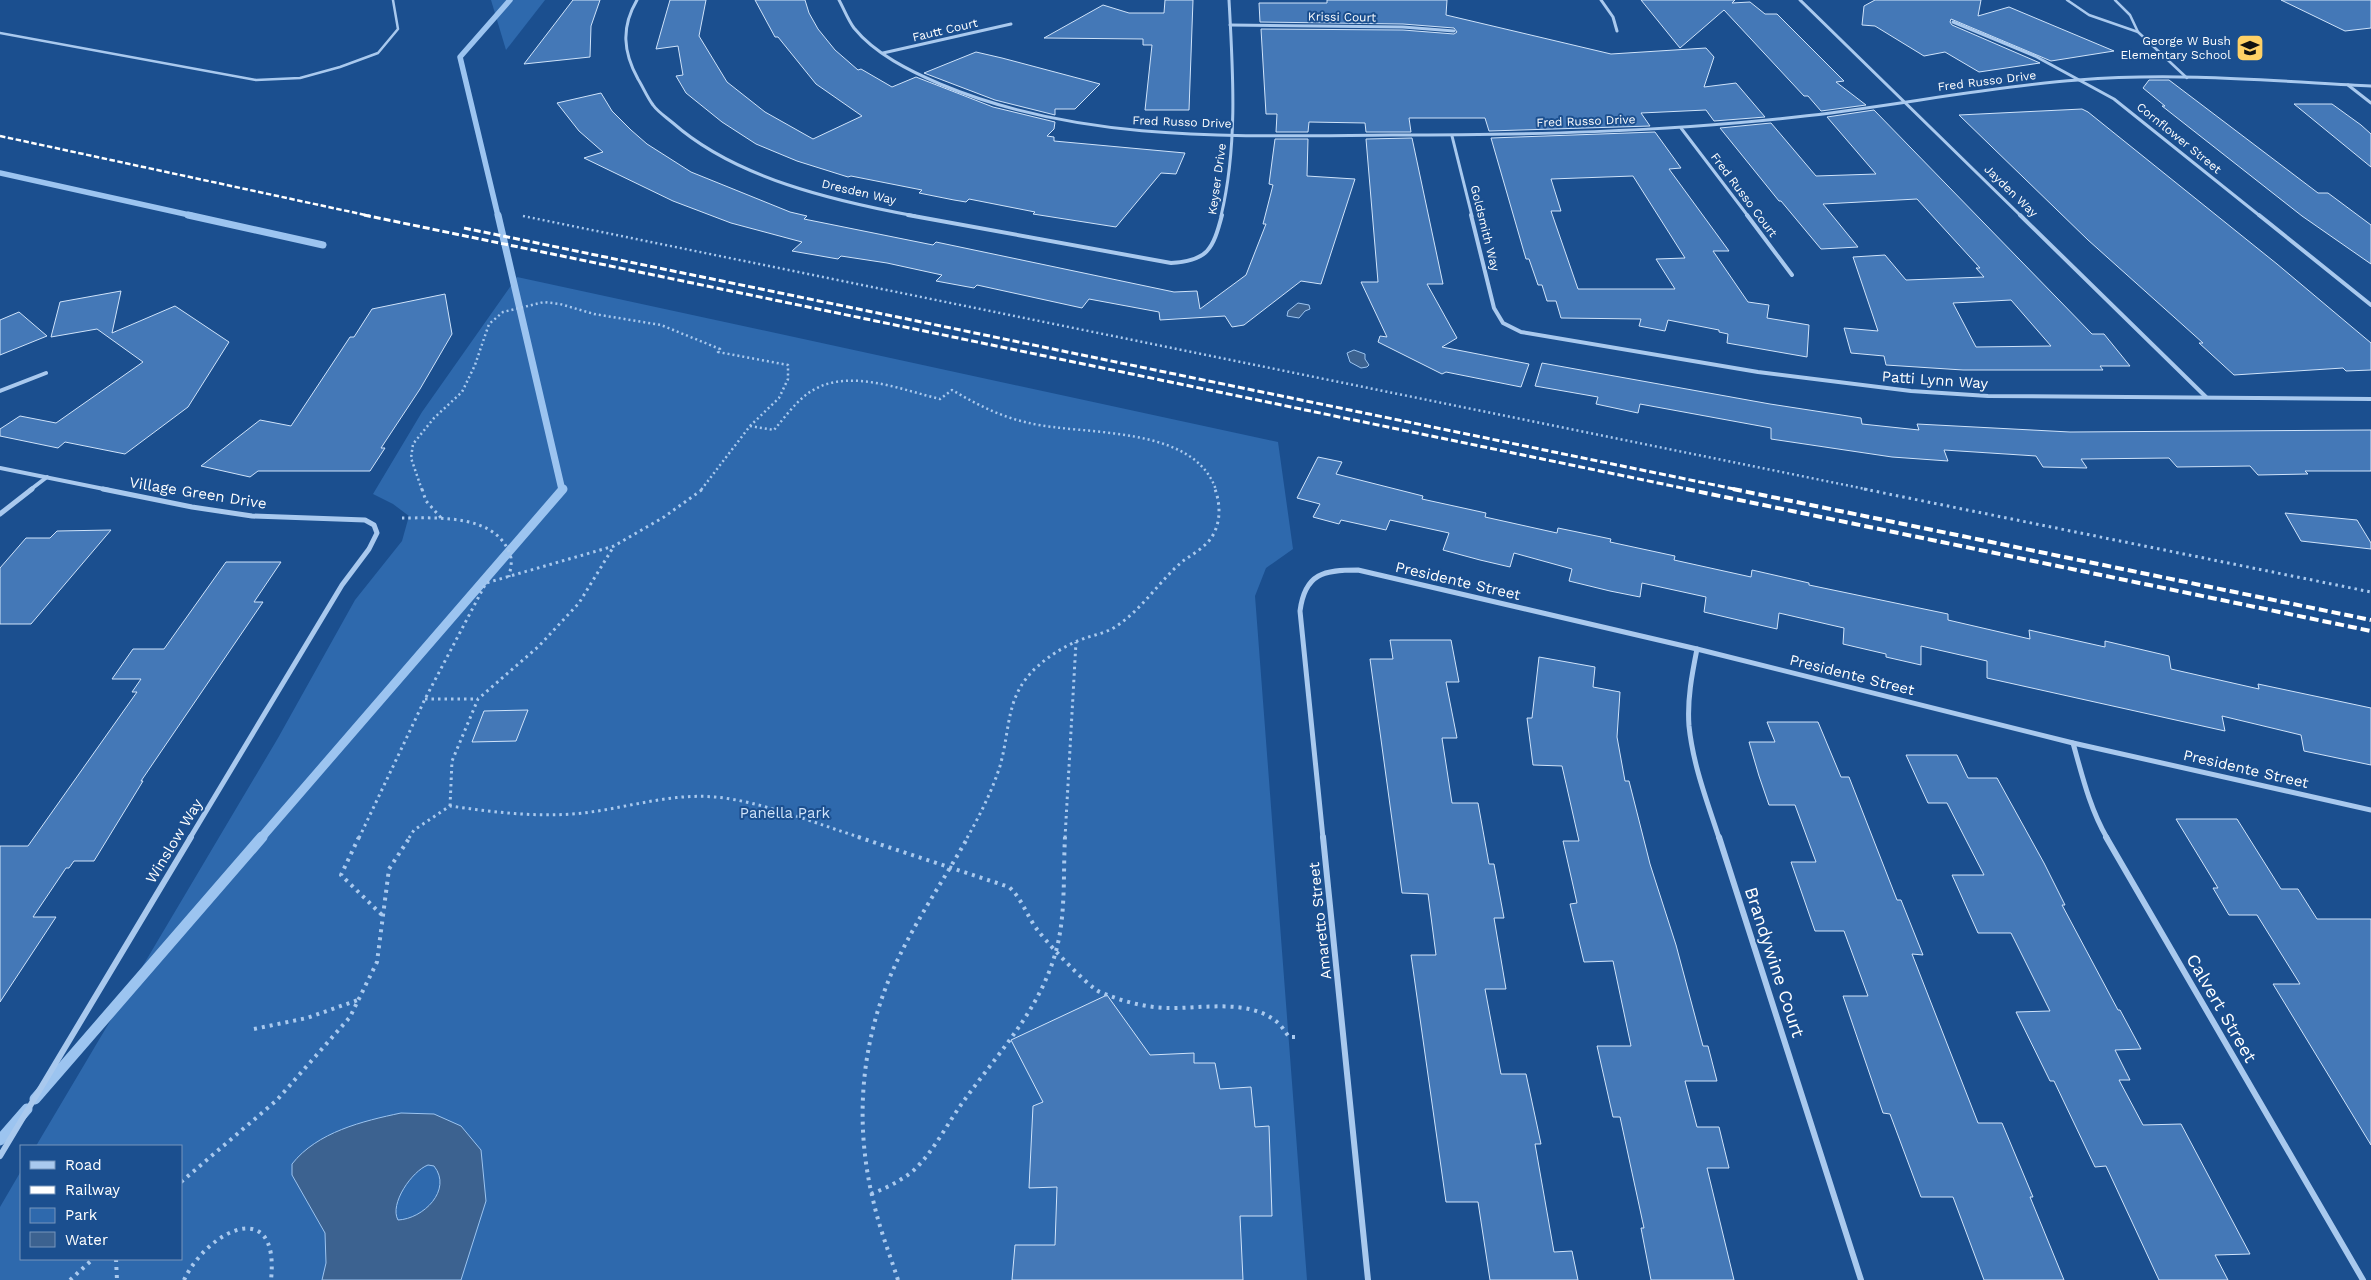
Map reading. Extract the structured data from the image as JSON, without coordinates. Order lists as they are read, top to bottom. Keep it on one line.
{"streets":{"street":["Krissi Court","Fautt Court","Fred Russo Drive","Cornflower Street","Keyser Drive","Jayden Way","Dresden Way","Fred Russo Court","Goldsmith Way","Patti Lynn Way","Village Green Drive","Presidente Street","Winslow Way","Amaretto Street","Brandywine Court","Calvert Street"]},"crossings":[["Krissi Court","Keyser Drive"],["Fautt Court","Fred Russo Drive"],["Fred Russo Drive","Cornflower Street"],["Fred Russo Drive","Keyser Drive"],["Fred Russo Drive","Jayden Way"],["Fred Russo Drive","Fred Russo Court"],["Fred Russo Drive","Goldsmith Way"],["Keyser Drive","Dresden Way"],["Jayden Way","Patti Lynn Way"],["Goldsmith Way","Patti Lynn Way"],["Village Green Drive","Winslow Way"],["Presidente Street","Amaretto Street"],["Presidente Street","Brandywine Court"],["Presidente Street","Calvert Street"]],"parks":["Panella Park"],"places":{"school or university":["George W Bush Elementary School"]},"legend":["Road","Railway","Park","Water"]}
